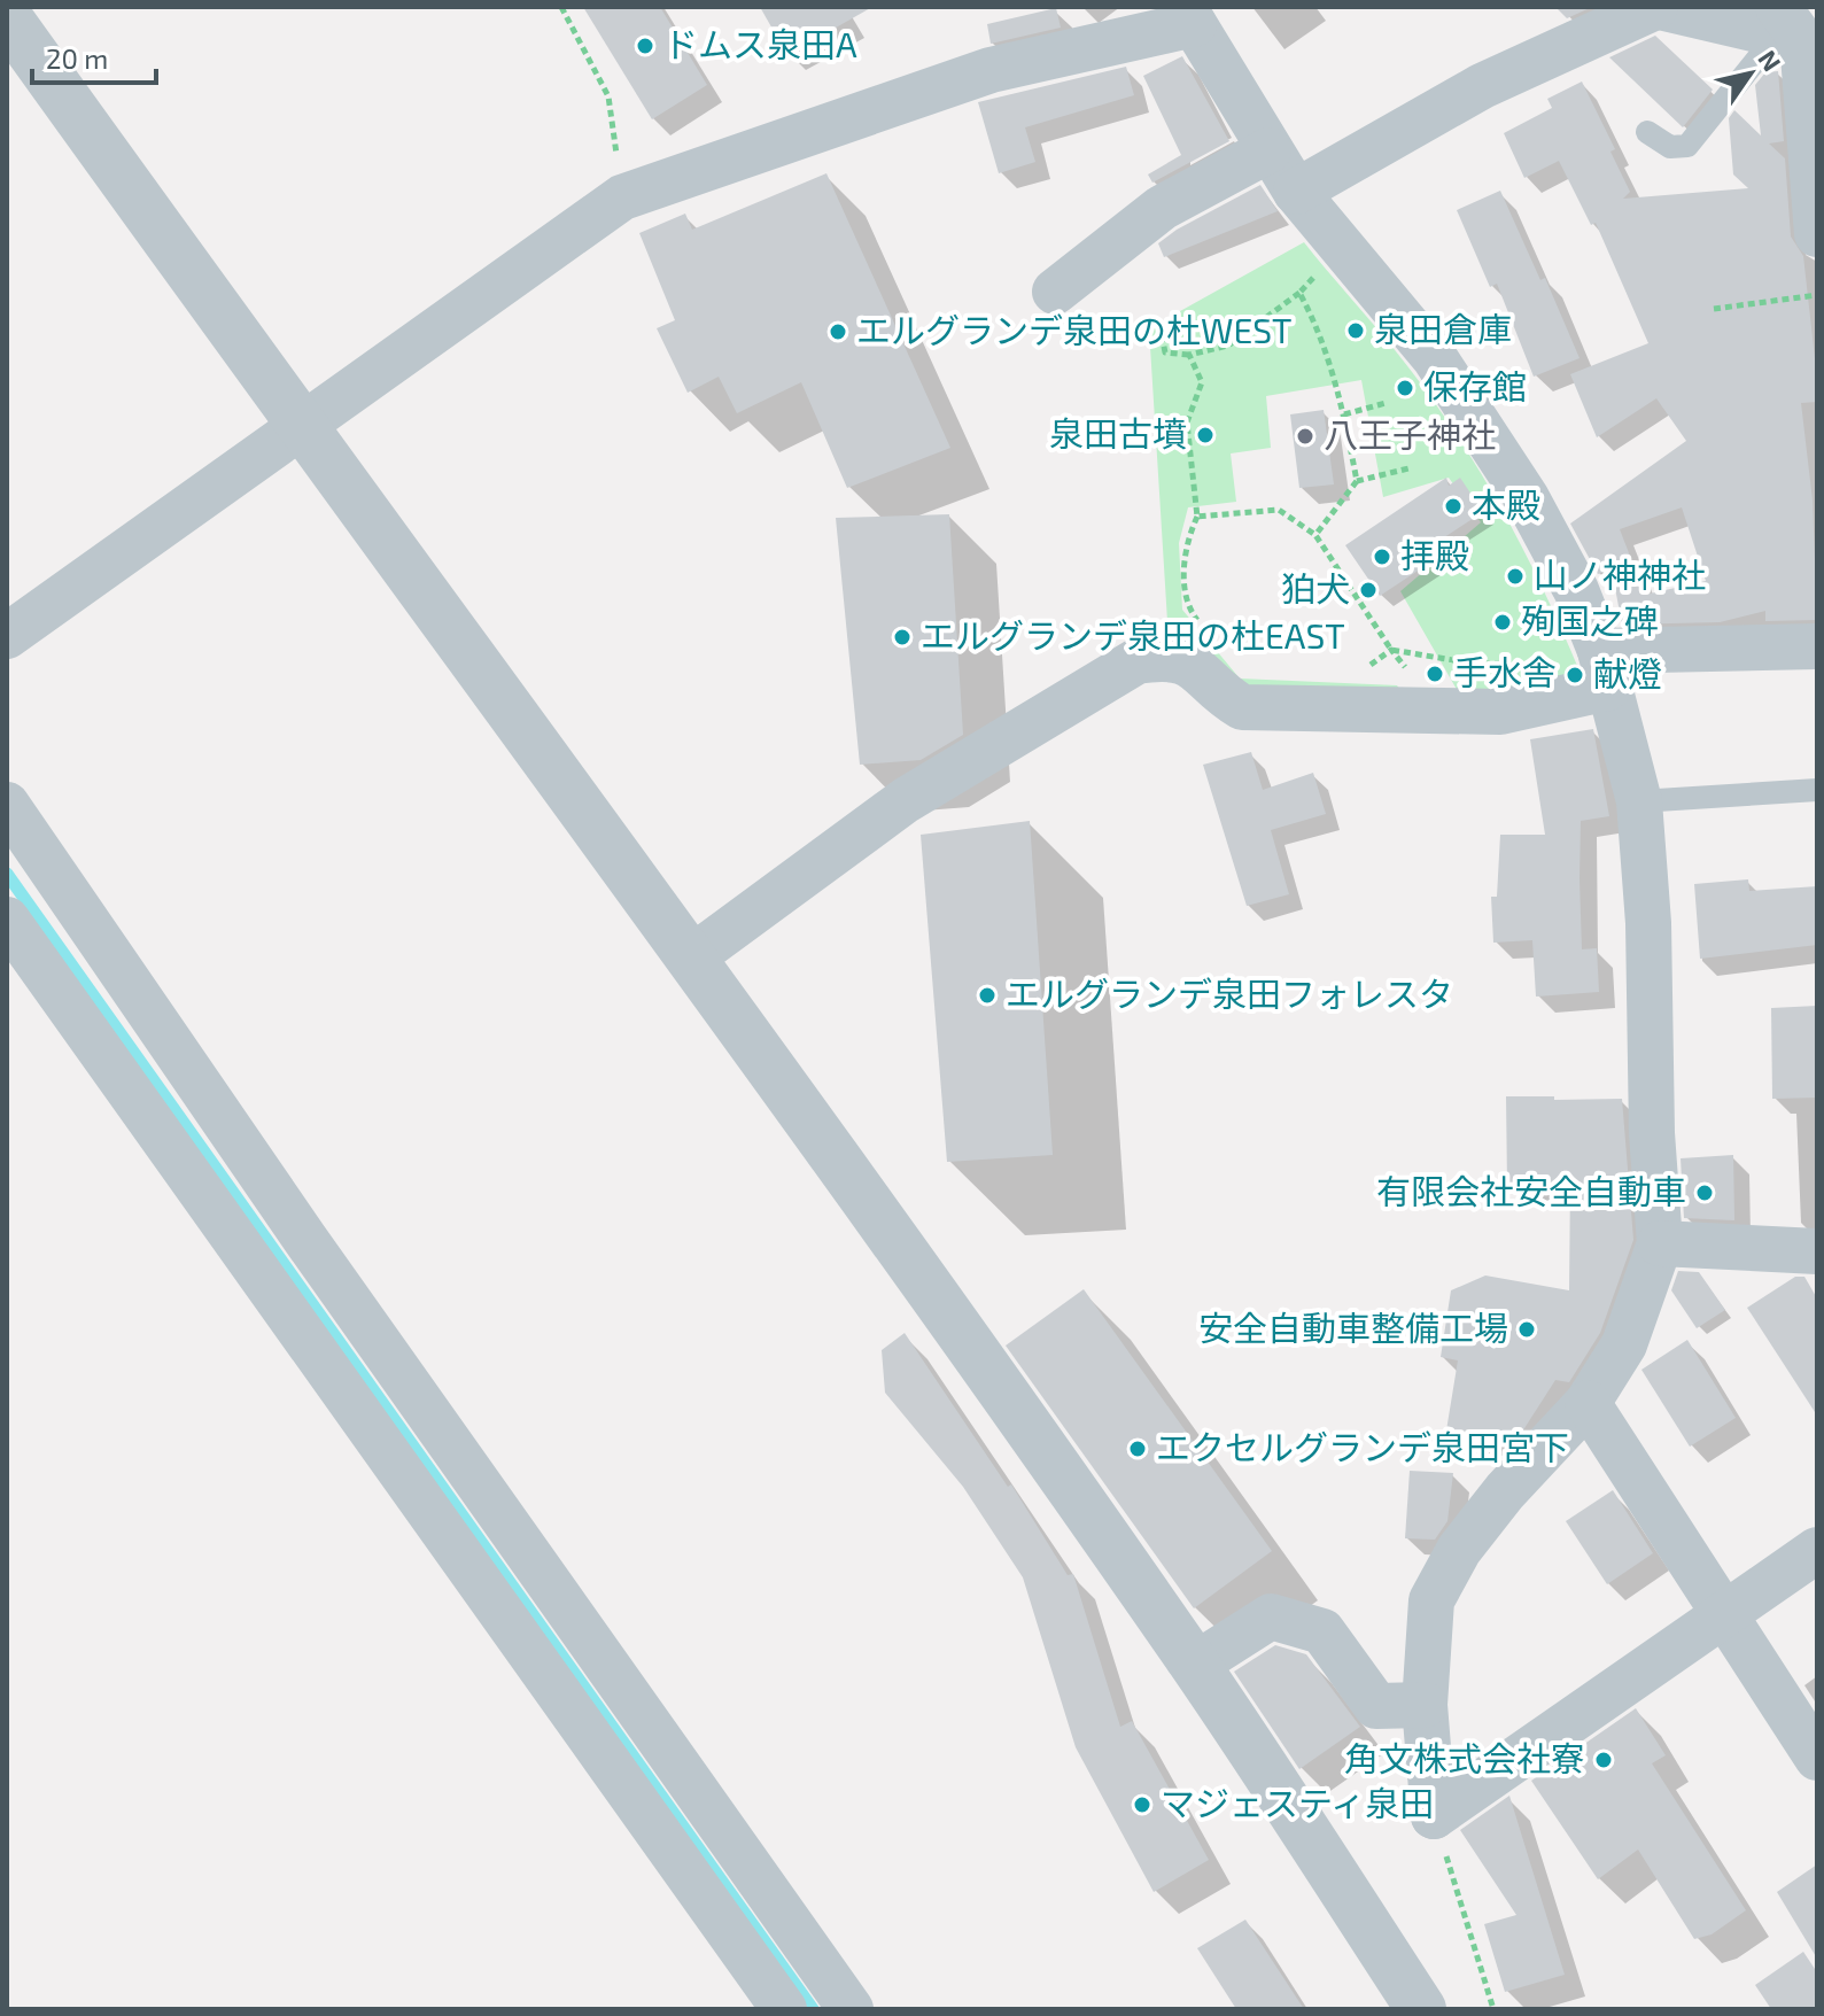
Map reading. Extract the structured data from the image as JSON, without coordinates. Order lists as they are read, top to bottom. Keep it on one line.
{"places":["ドムス泉田A","泉田倉庫","エルグランデ泉田の杜WEST","保存館","泉田古墳","八王子神社","本殿","拝殿","山ノ神神社","狛犬","殉国之碑","エルグランデ泉田の杜EAST","手水舎","献燈","エルグランデ泉田フォレスタ","有限会社安全自動車","安全自動車整備工場","エクセルグランデ泉田宮下","角文株式会社寮","マジェスティ泉田"],"scale_bar":"20 m","north":"top right"}
